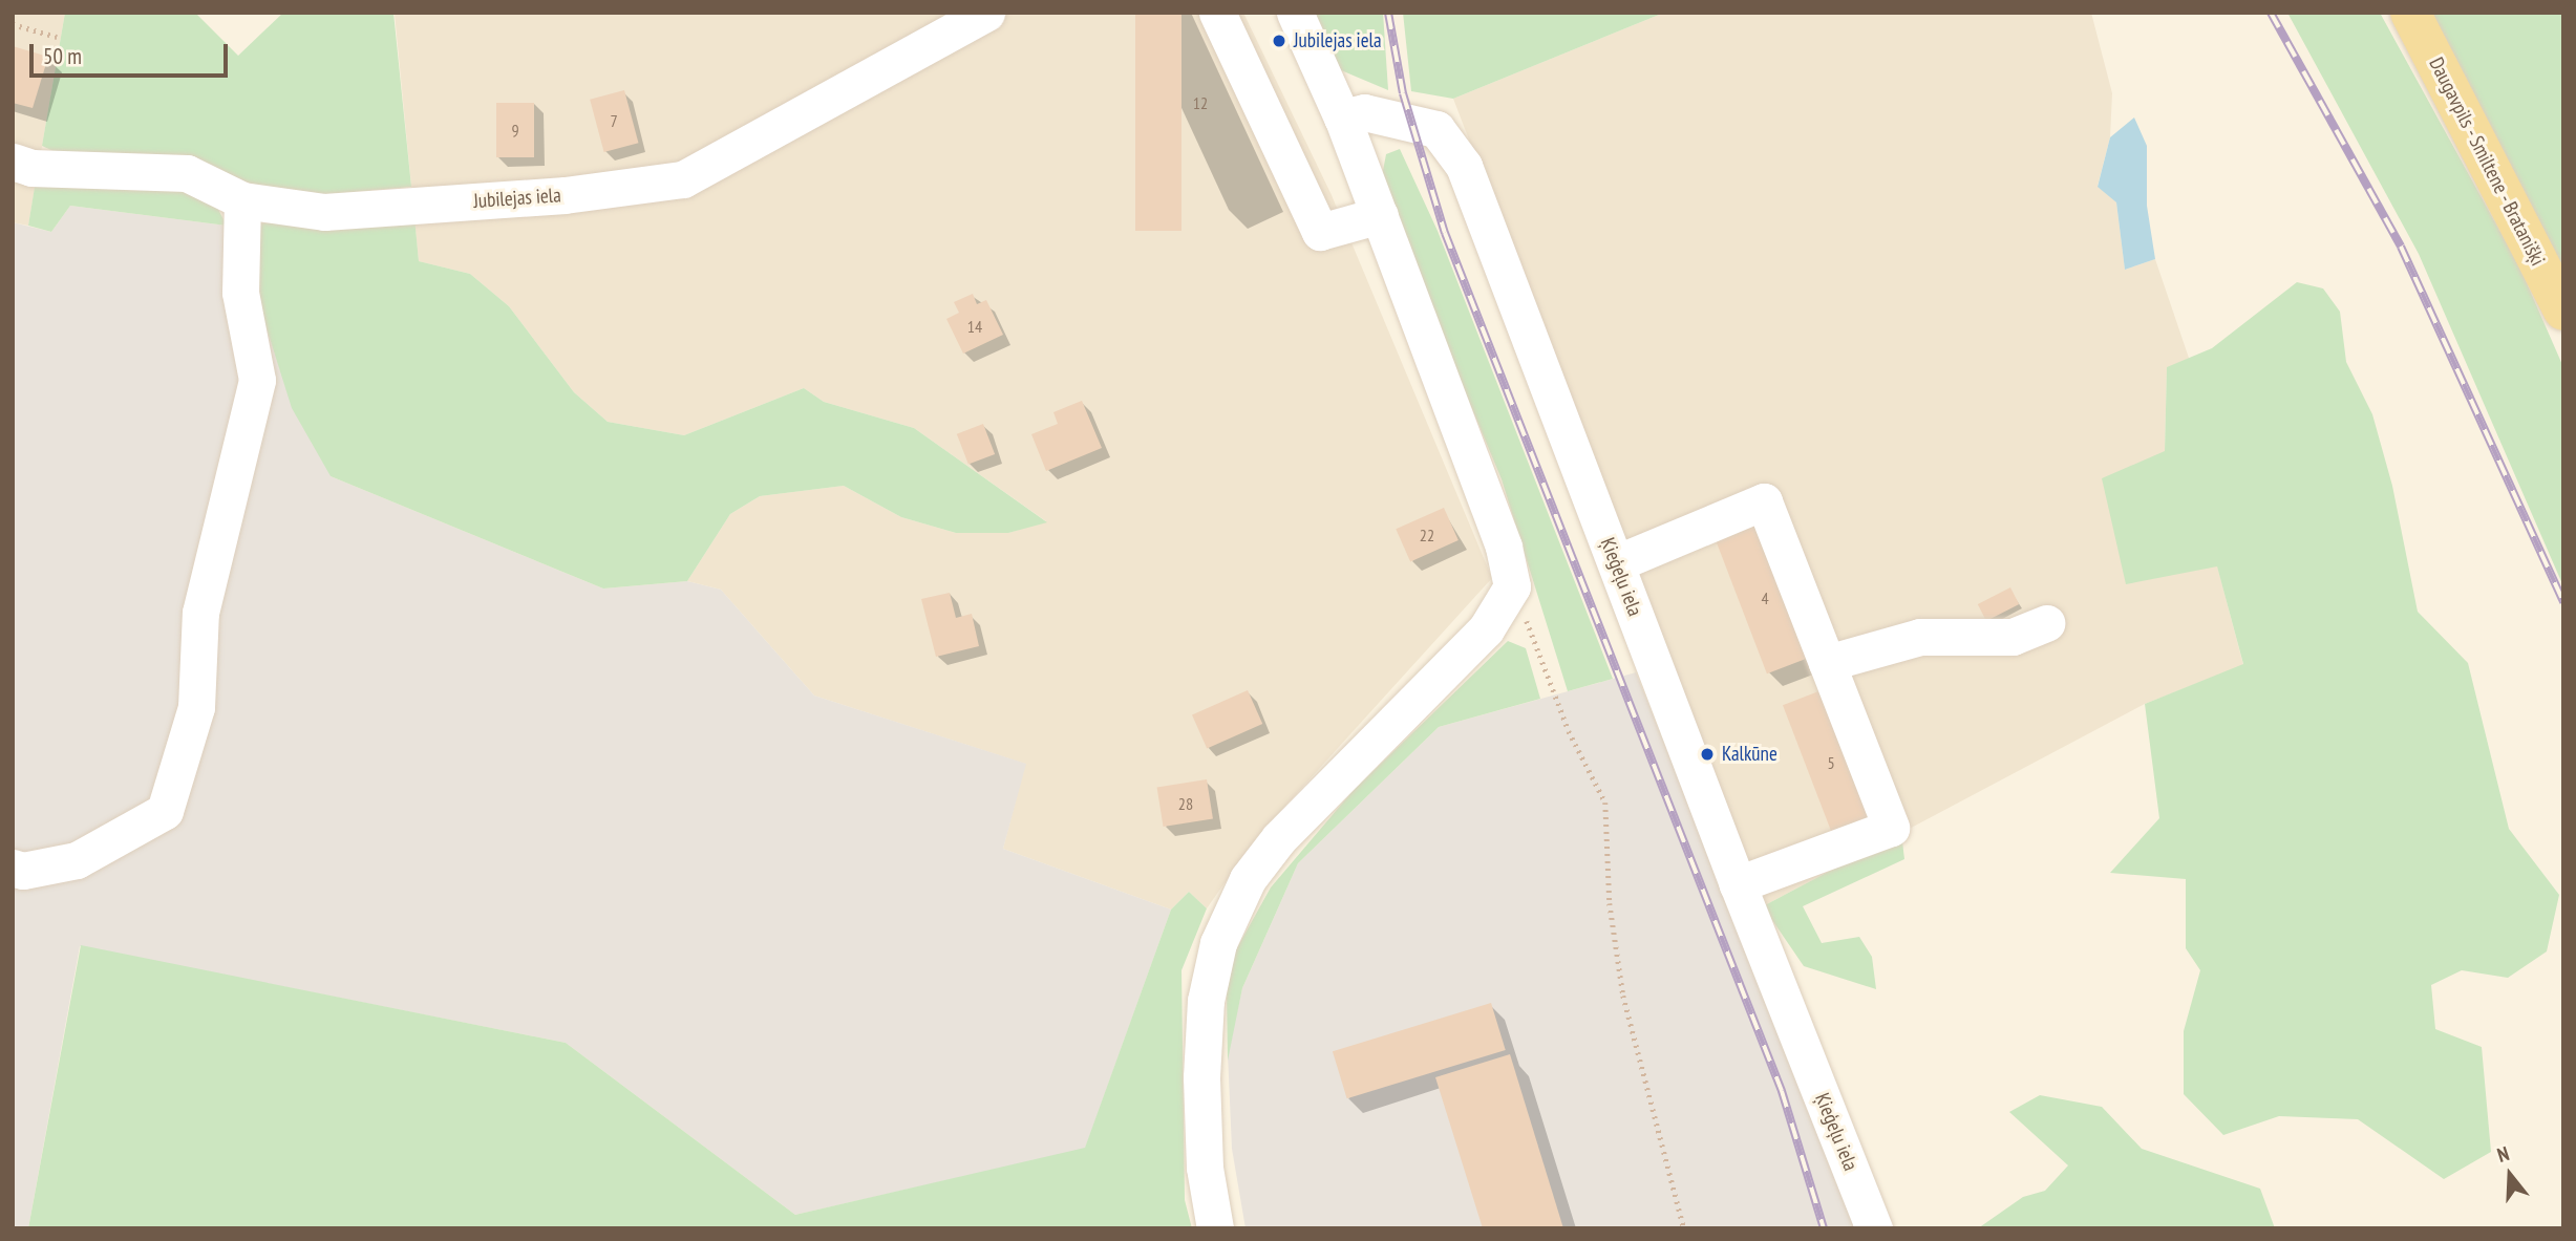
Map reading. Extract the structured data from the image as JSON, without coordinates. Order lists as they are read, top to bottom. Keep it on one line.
{"streets":{"main road":["Daugavpils - Smiltene - Bratanišķi"],"street":["Jubilejas iela","Ķieģeļu iela"]},"places":["Jubilejas iela","Kalkūne"],"house_numbers":["12","7","9","14","22","4","5","28"],"scale_bar":"50 m","north":"top"}
